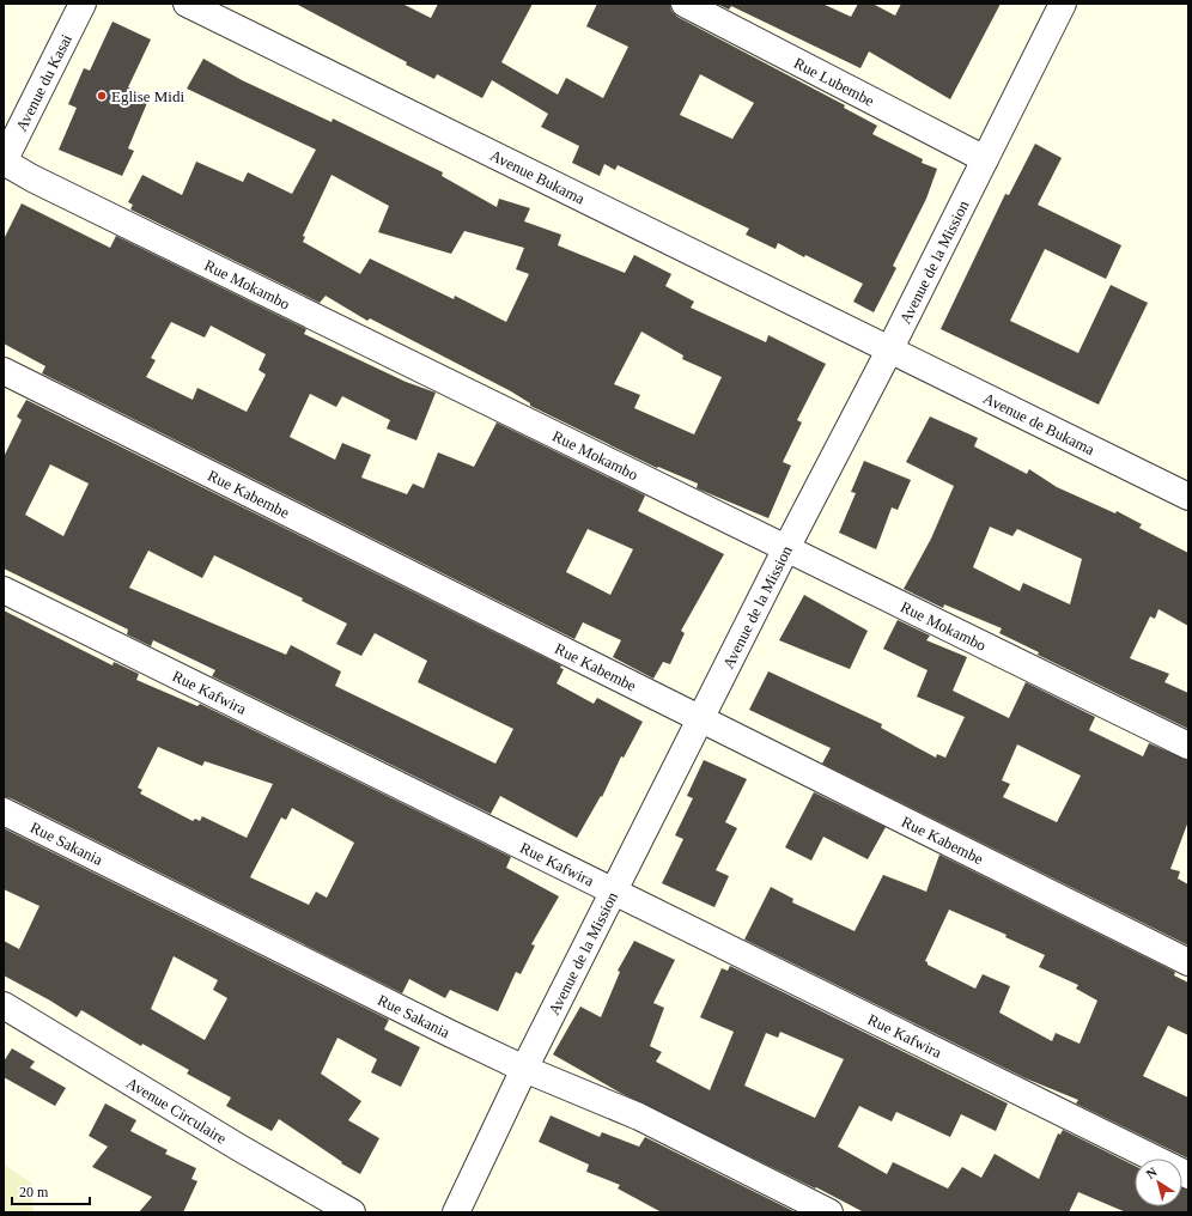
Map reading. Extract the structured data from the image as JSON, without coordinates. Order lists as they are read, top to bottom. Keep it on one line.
{"streets":{"street":["Rue Lubembe","Avenue du Kasai","Avenue Bukama","Avenue de la Mission","Rue Mokambo","Avenue de Bukama","Rue Kabembe","Rue Kafwira","Rue Sakania","Avenue Circulaire"]},"crossings":[["Rue Lubembe","Avenue de la Mission"],["Avenue du Kasai","Rue Mokambo"],["Avenue Bukama","Avenue de la Mission"],["Avenue Bukama","Avenue de Bukama"],["Avenue de la Mission","Rue Mokambo"],["Avenue de la Mission","Avenue de Bukama"],["Avenue de la Mission","Rue Kabembe"],["Avenue de la Mission","Rue Kafwira"],["Avenue de la Mission","Rue Sakania"]],"places":["Eglise Midi"],"scale_bar":"20 m","north":"top left"}
